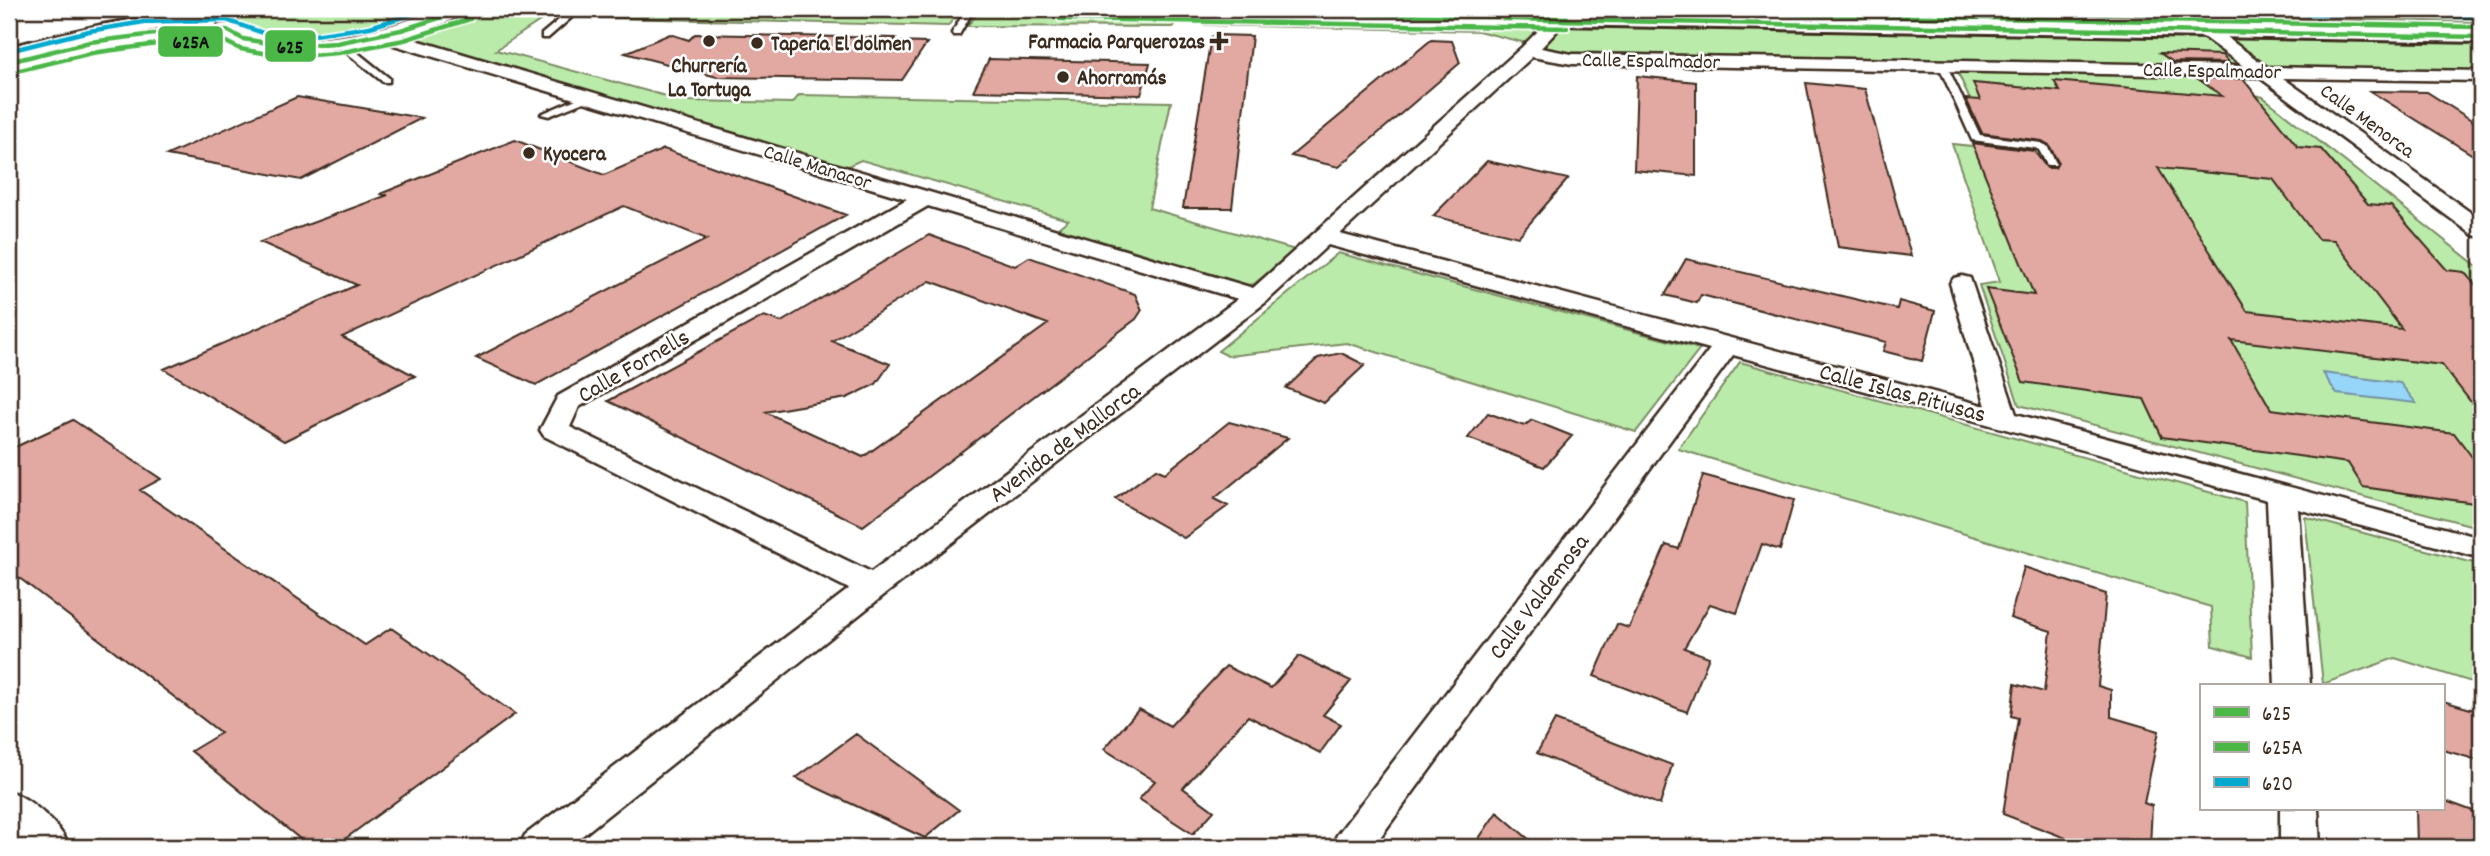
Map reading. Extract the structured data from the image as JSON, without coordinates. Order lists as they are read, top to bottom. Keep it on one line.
{"streets":{"street":["Calle Espalmador","Calle Menorca","Calle Manacor","Calle Fornells","Calle Islas Pitiusas","Avenida de Mallorca","Calle Valdemosa"]},"crossings":[["Calle Espalmador","Calle Menorca"],["Calle Espalmador","Avenida de Mallorca"],["Calle Manacor","Calle Fornells"],["Calle Manacor","Avenida de Mallorca"],["Calle Fornells","Avenida de Mallorca"],["Calle Islas Pitiusas","Avenida de Mallorca"],["Calle Islas Pitiusas","Calle Valdemosa"]],"places":{"other":["Churrería La Tortuga","Tapería El dolmen","Ahorramás","Kyocera"],"health":["Farmacia Parquerozas"]},"lines":["transit line 625","transit line 620","transit line 625A"],"legend":["625","625A","620"]}
